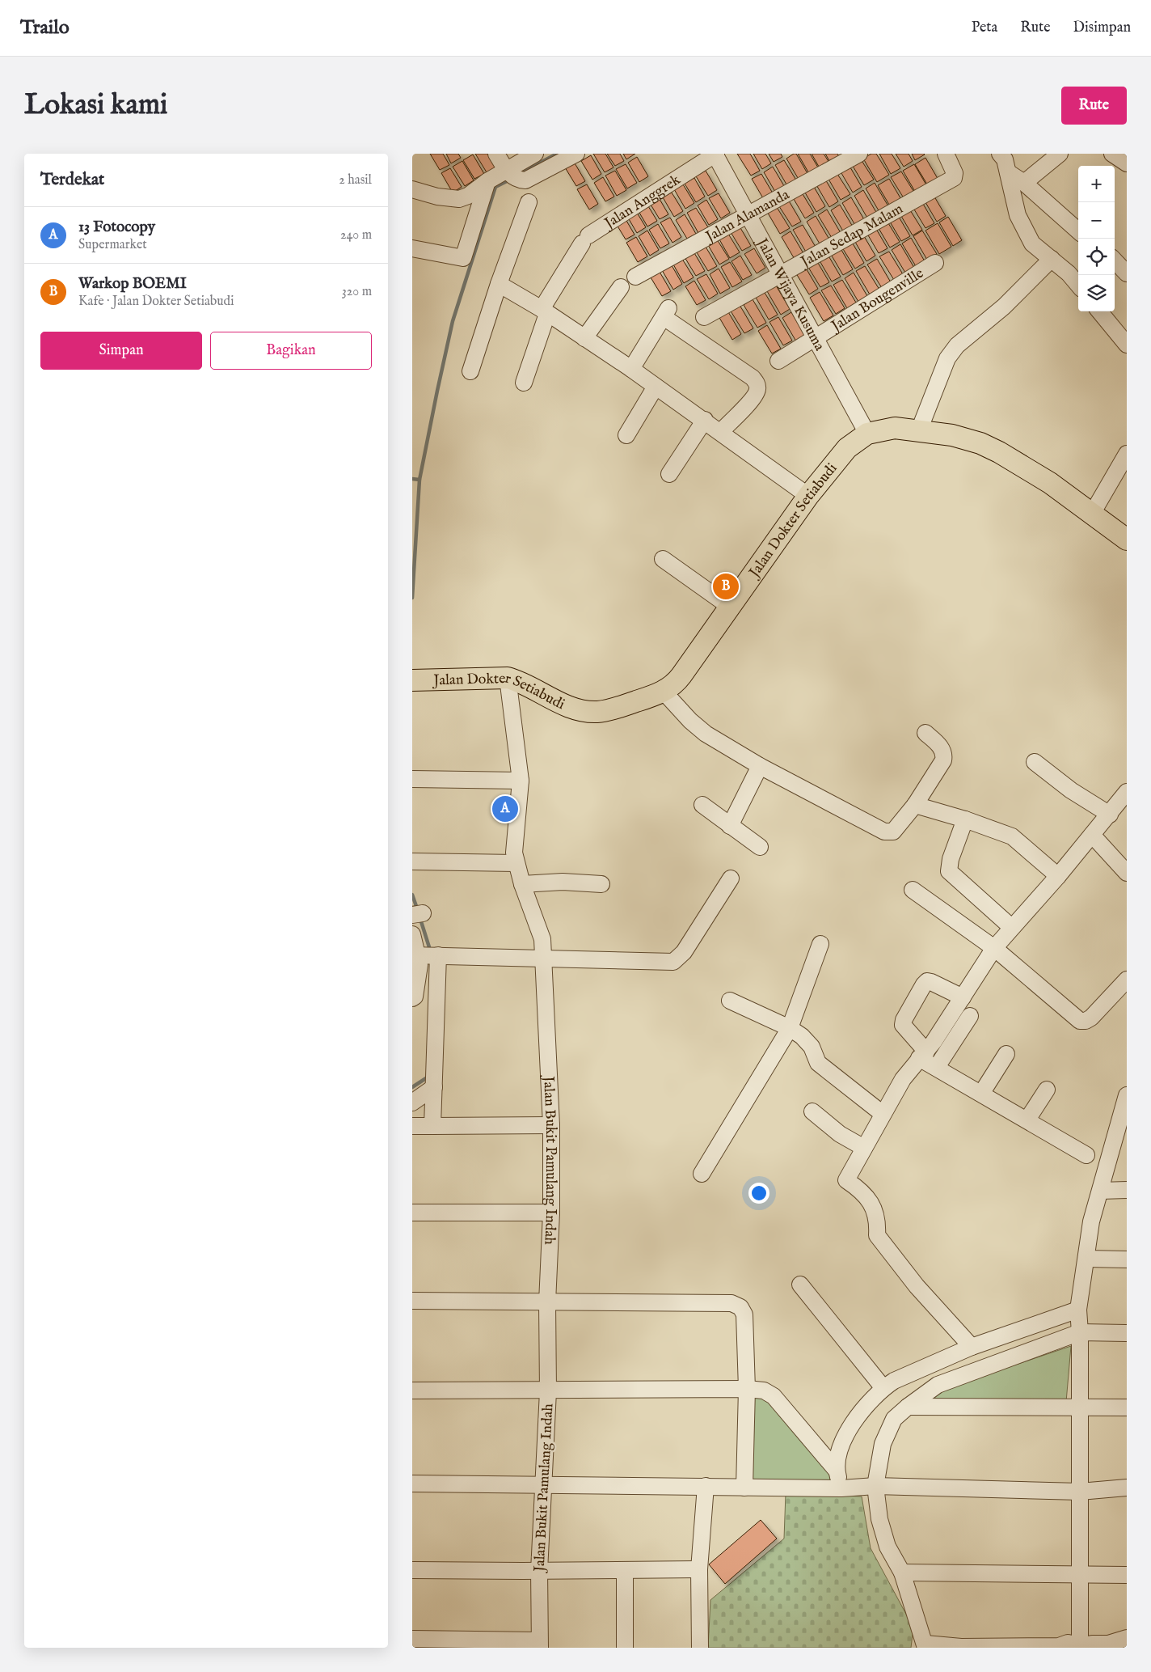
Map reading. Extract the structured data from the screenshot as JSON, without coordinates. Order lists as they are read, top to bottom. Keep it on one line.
{"streets":{"main road":["Jalan Dokter Setiabudi"],"street":["Jalan Anggrek","Jalan Alamanda","Jalan Sedap Malam","Jalan Wijaya Kusuma","Jalan Bougenville","Jalan Bukit Pamulang Indah"]},"crossings":[["Jalan Anggrek","Jalan Wijaya Kusuma"],["Jalan Alamanda","Jalan Wijaya Kusuma"],["Jalan Sedap Malam","Jalan Wijaya Kusuma"],["Jalan Wijaya Kusuma","Jalan Bougenville"],["Jalan Wijaya Kusuma","Jalan Dokter Setiabudi"],["Jalan Dokter Setiabudi","Jalan Bukit Pamulang Indah"]],"page":{"header":"Trailo","nav":["Peta","Rute","Disimpan"],"buttons":["Rute",["Simpan","Bagikan"]],"title":"Lokasi kami","heading":["Terdekat","2 hasil"],"map_buttons":["+","−"],"list":[{"mark":"A","name":"13 Fotocopy","note":"Supermarket","value":"240 m"},{"mark":"B","name":"Warkop BOEMI","note":"Kafe · Jalan Dokter Setiabudi","value":"320 m"}],"pins":["B","A"]}}
